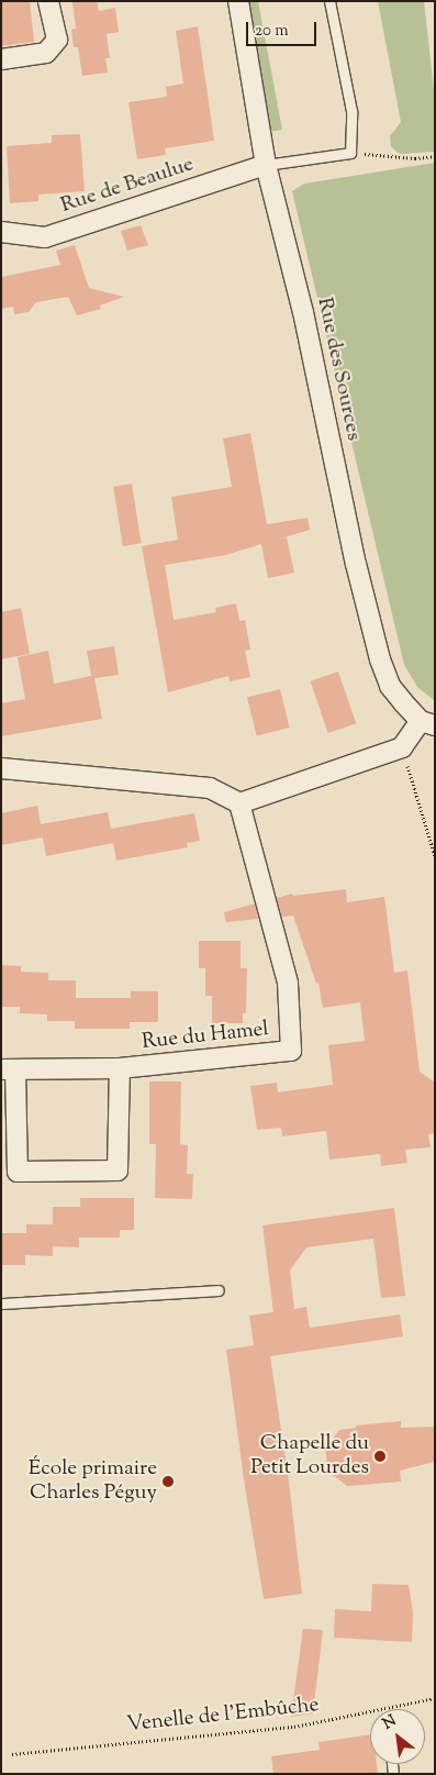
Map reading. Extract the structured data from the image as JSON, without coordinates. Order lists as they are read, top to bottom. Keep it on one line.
{"streets":{"street":["Rue de Beaulue","Rue des Sources","Rue du Hamel"],"path":["Venelle de l'Embûche"]},"crossings":[["Rue de Beaulue","Rue des Sources"]],"places":["Chapelle du Petit Lourdes","École primaire Charles Péguy"],"scale_bar":"20 m","north":"top left"}
